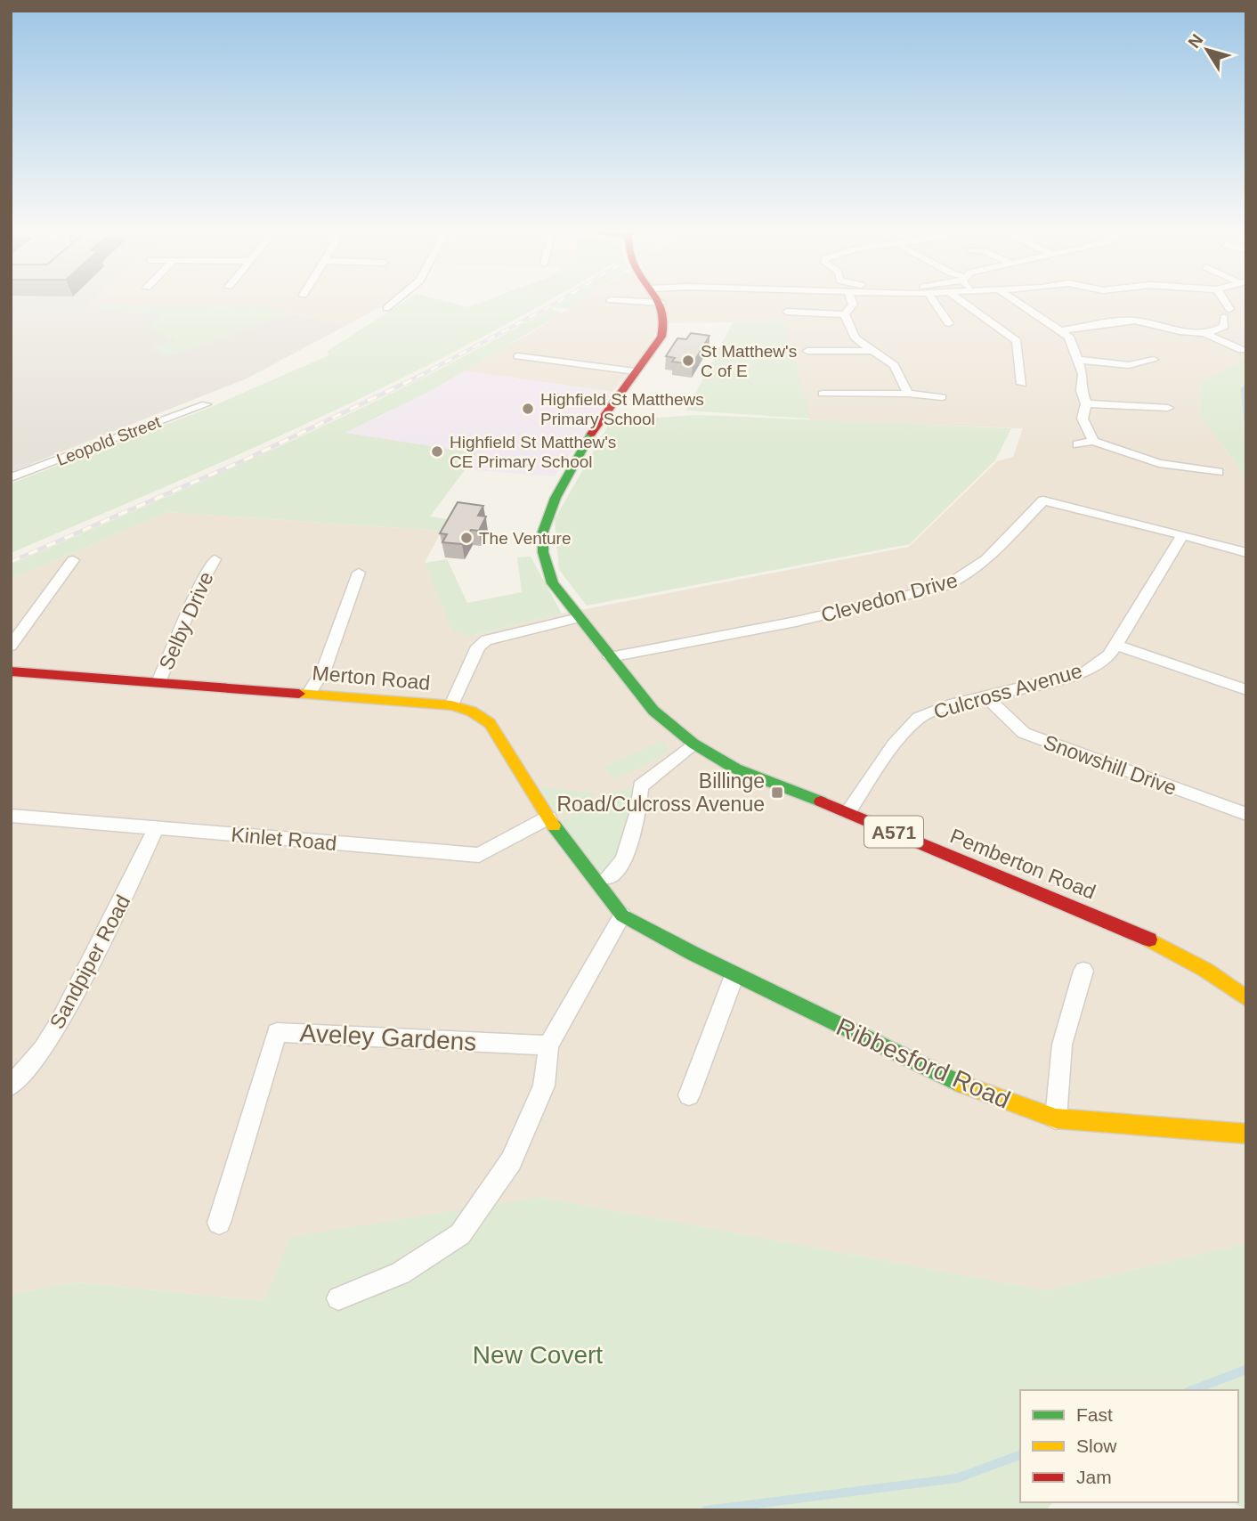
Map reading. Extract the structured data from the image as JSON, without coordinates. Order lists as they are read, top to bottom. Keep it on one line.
{"streets":{"main road":["Merton Road","A571","Pemberton Road","Ribbesford Road"],"street":["Leopold Street","Clevedon Drive","Selby Drive","Culcross Avenue","Snowshill Drive","Kinlet Road","Sandpiper Road","Aveley Gardens"]},"crossings":[["Clevedon Drive","Culcross Avenue"],["Clevedon Drive","Pemberton Road"],["Selby Drive","Merton Road"],["Merton Road","Kinlet Road"],["Merton Road","Ribbesford Road"],["Culcross Avenue","Snowshill Drive"],["Culcross Avenue","Pemberton Road"],["A571","Pemberton Road"],["Kinlet Road","Sandpiper Road"]],"parks":["New Covert"],"places":{"other":["St Matthew's C of E","Highfield St Matthews Primary School","Highfield St Matthew's CE Primary School","The Venture"],"transit":["Billinge Road/Culcross Avenue"]},"legend":["Fast","Slow","Jam"],"north":"top left"}
